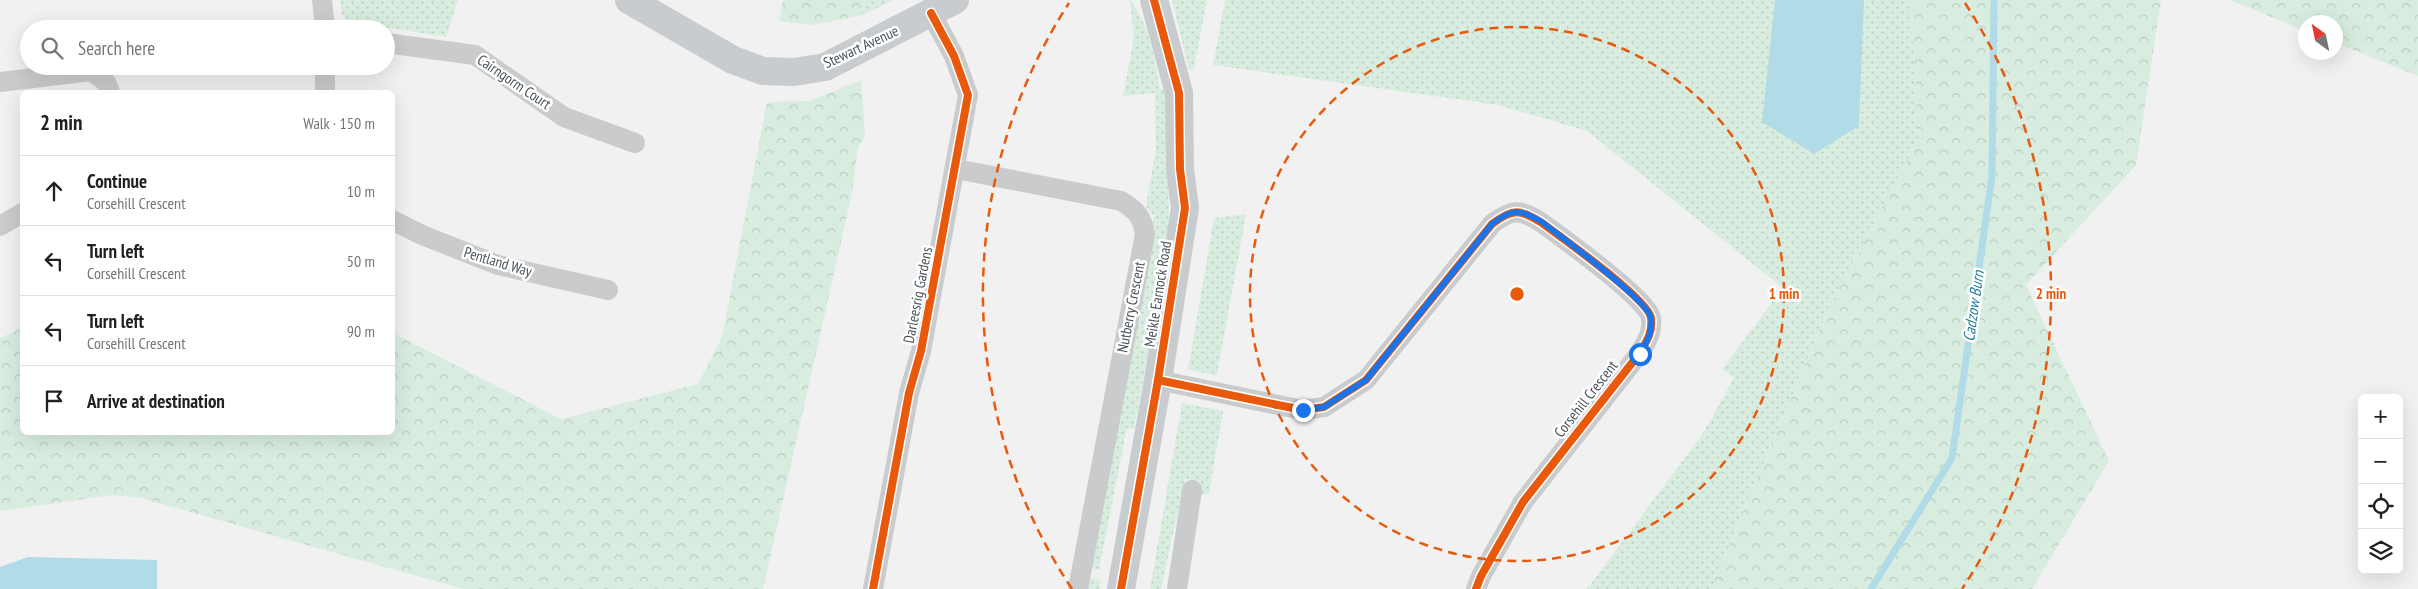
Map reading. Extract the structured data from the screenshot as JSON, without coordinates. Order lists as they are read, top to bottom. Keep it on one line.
{"streets":{"street":["Stewart Avenue","Cairngorm Court","Pentland Way","Meikle Earnock Road","Darleesrig Gardens","Nutberry Crescent","Corsehill Crescent"]},"crossings":[["Stewart Avenue","Darleesrig Gardens"],["Meikle Earnock Road","Corsehill Crescent"],["Darleesrig Gardens","Nutberry Crescent"]],"water":["Cadzow Burn"],"north":"top left","page":{"search":"Search here","heading":["2 min","Walk · 150 m"],"list":[["Continue","Corsehill Crescent","10 m"],["Turn left","Corsehill Crescent","50 m"],["Turn left","Corsehill Crescent","90 m"],"Arrive at destination"],"map_buttons":["+","−"]},"rings":["1 min","2 min"]}
